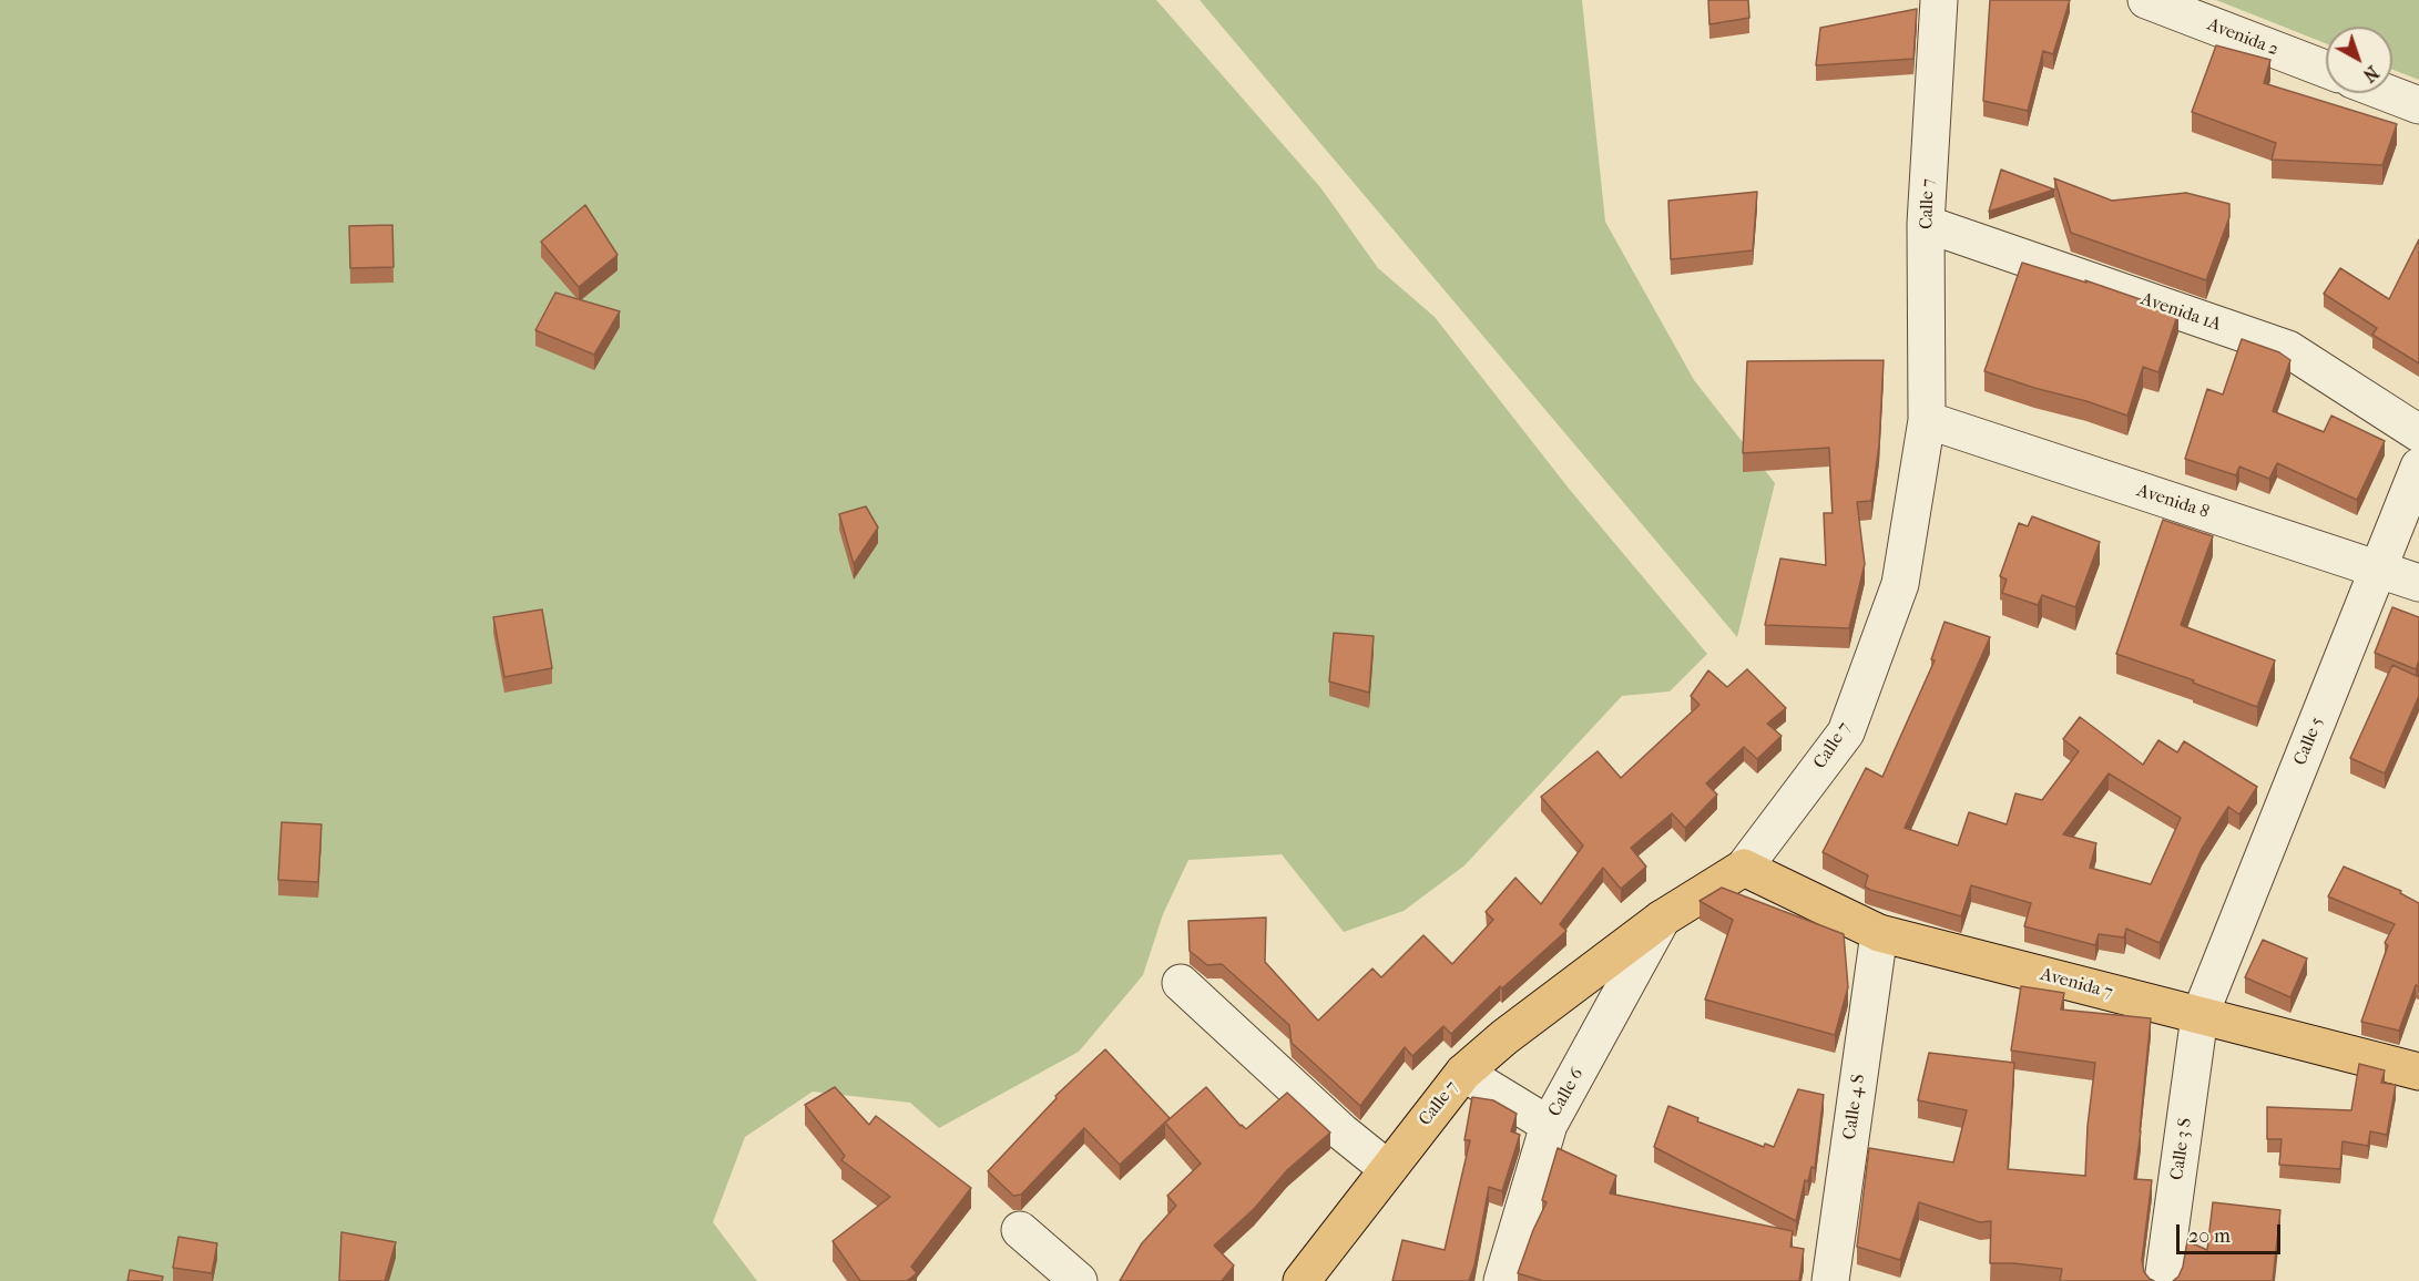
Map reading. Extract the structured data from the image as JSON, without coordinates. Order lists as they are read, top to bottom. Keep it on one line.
{"streets":{"main road":["Calle 7","Avenida 7"],"street":["Avenida 2","Avenida 1A","Avenida 8","Calle 5","Calle 6","Calle 4 S","Calle 3 S"]},"crossings":[["Calle 7","Avenida 1A"],["Calle 7","Avenida 8"],["Calle 7","Avenida 7"],["Calle 7","Calle 6"],["Avenida 8","Calle 5"],["Calle 5","Avenida 7"],["Calle 5","Calle 3 S"],["Avenida 7","Calle 4 S"],["Avenida 7","Calle 3 S"]],"scale_bar":"20 m","north":"bottom right"}
